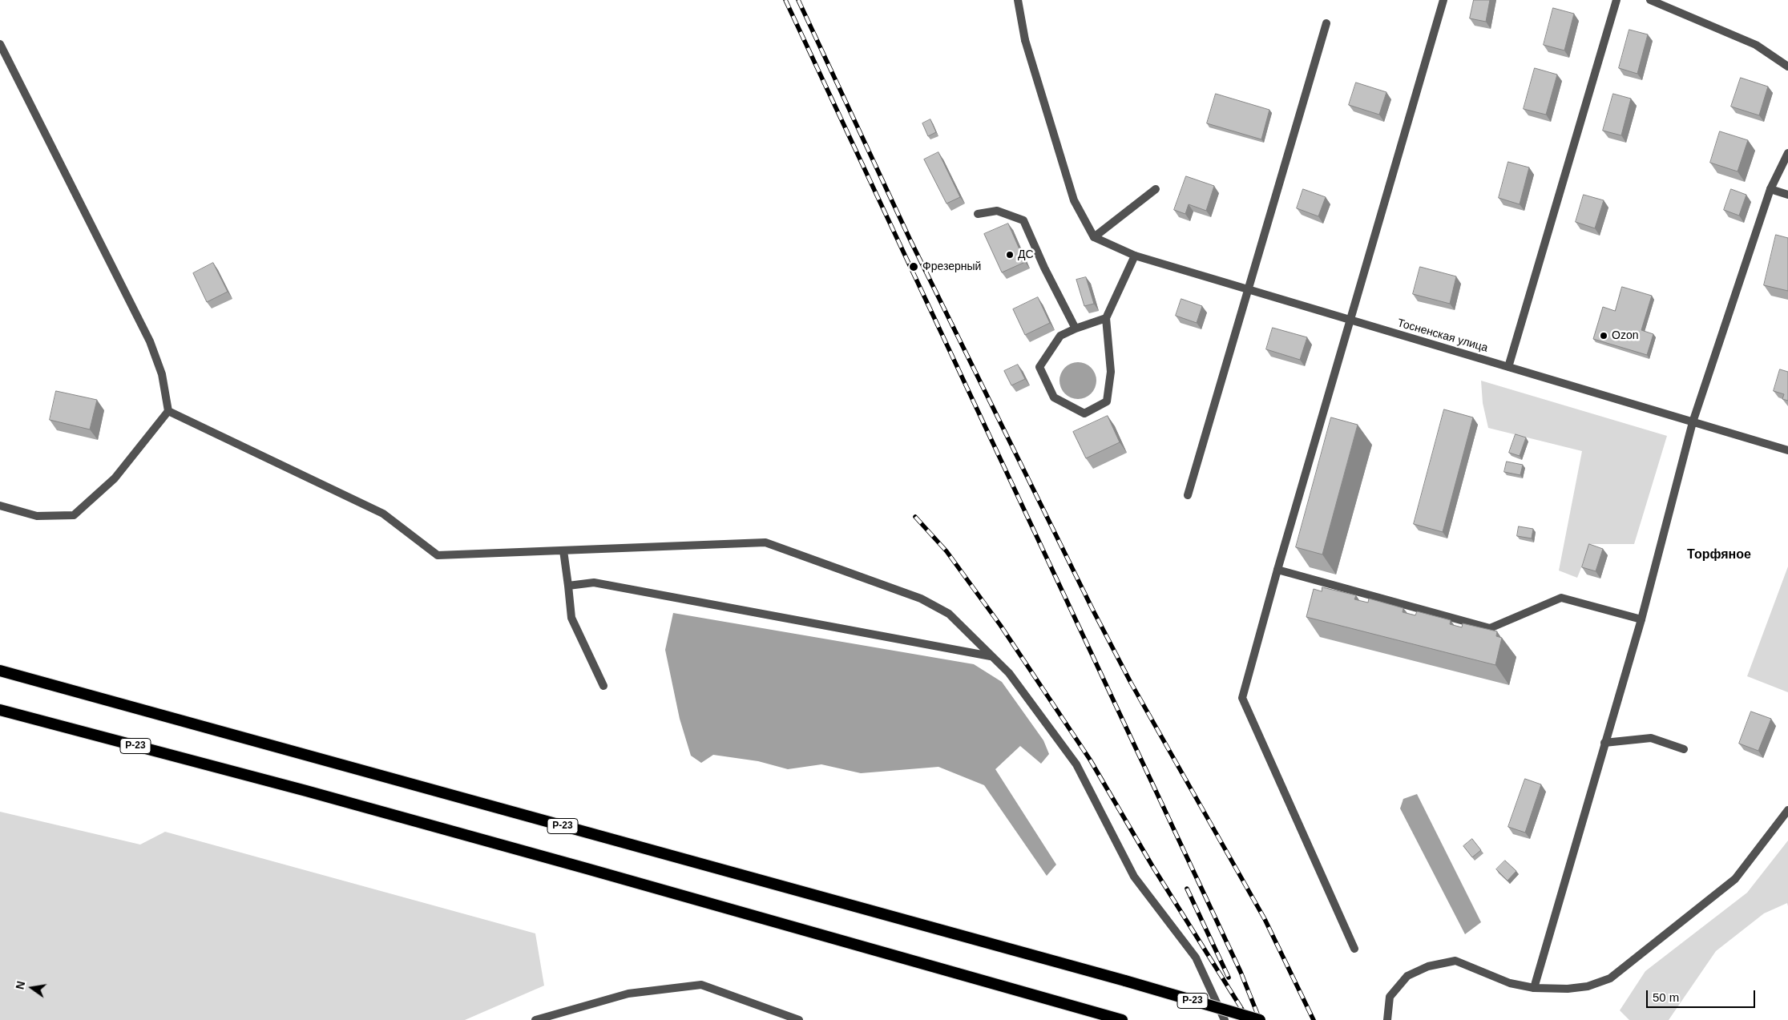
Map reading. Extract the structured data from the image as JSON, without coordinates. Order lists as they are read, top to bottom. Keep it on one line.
{"streets":{"highway":["Р-23"],"street":["Тосненская улица"]},"districts":["Торфяное"],"places":["ДС","Фрезерный","Ozon"],"scale_bar":"50 m","north":"left"}
